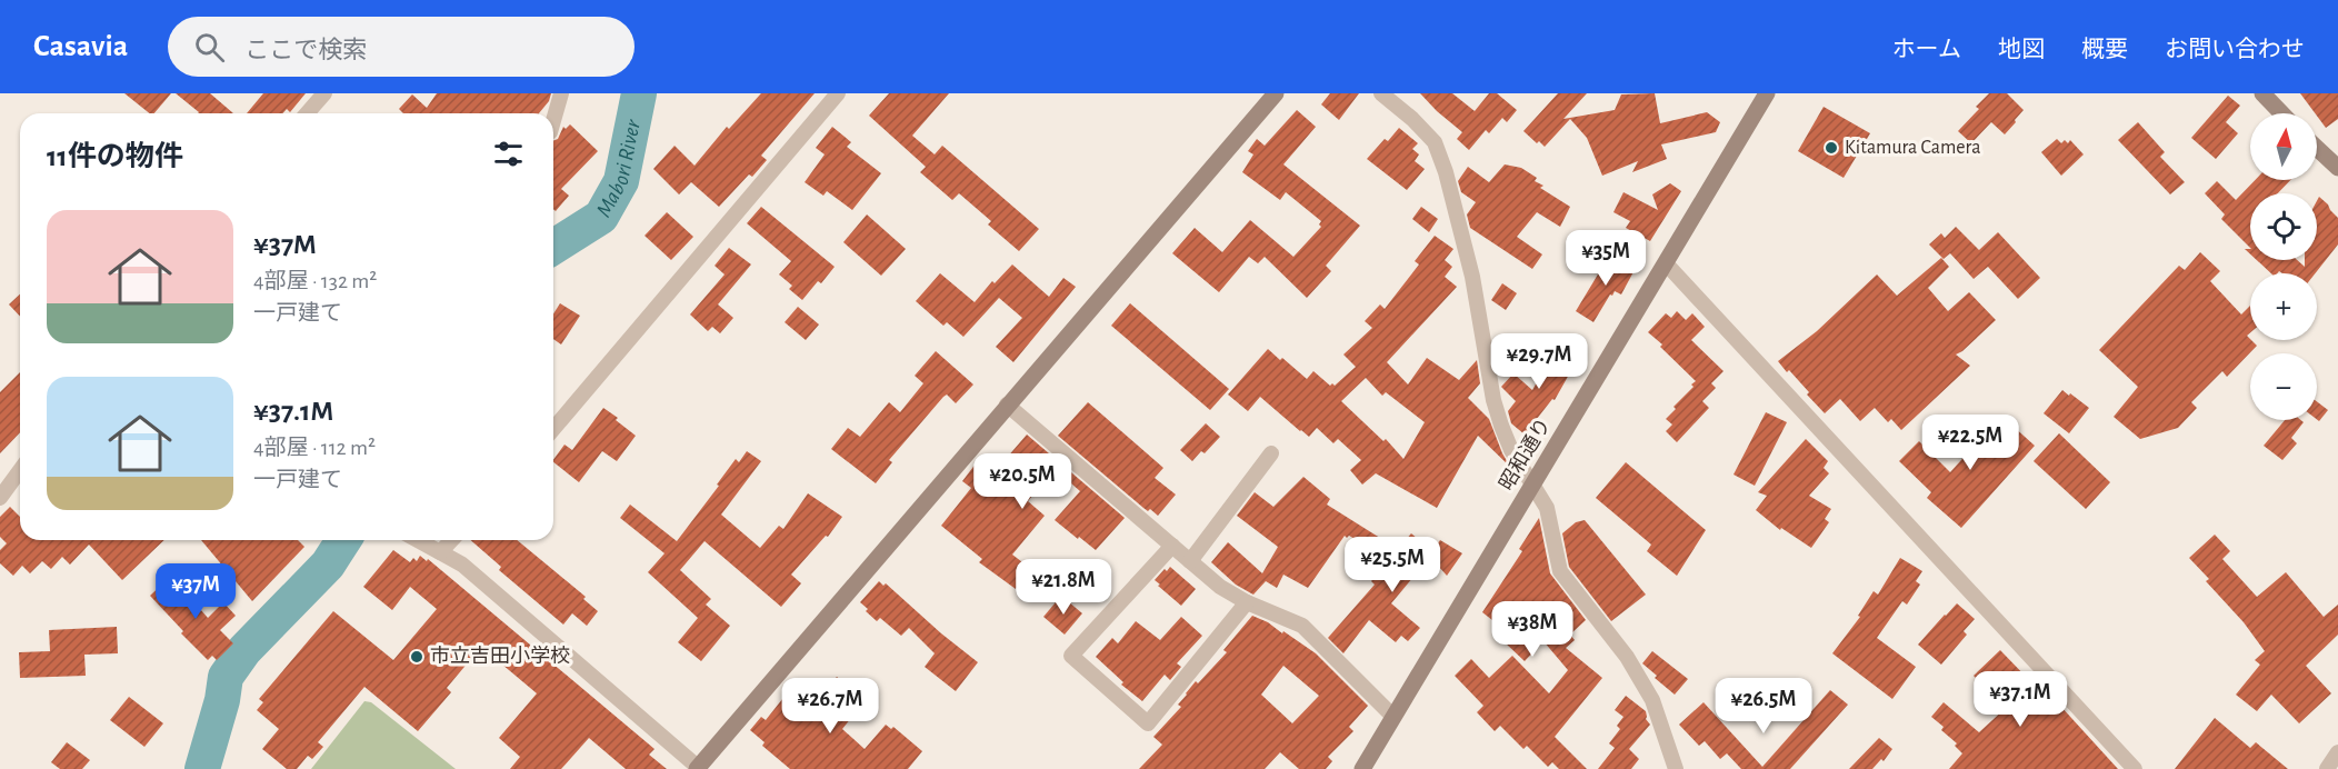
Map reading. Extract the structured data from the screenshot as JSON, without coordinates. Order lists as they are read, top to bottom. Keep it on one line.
{"streets":{"street":["昭和通り"]},"water":["Mabori River"],"places":["Kitamura Camera","市立吉田小学校"],"north":"top","page":{"header":"Casavia","search":"ここで検索","nav":["ホーム","地図","概要","お問い合わせ"],"map_buttons":["+","−"],"heading":"11件の物件","list":[{"name":"¥37M","note":"4部屋 · 132 m² · 一戸建て"},{"name":"¥37.1M","note":"4部屋 · 112 m² · 一戸建て"}],"price":["¥35M","¥29.7M","¥22.5M","¥20.5M","¥25.5M","¥21.8M","¥37M","¥38M","¥37.1M","¥26.7M","¥26.5M"]}}
